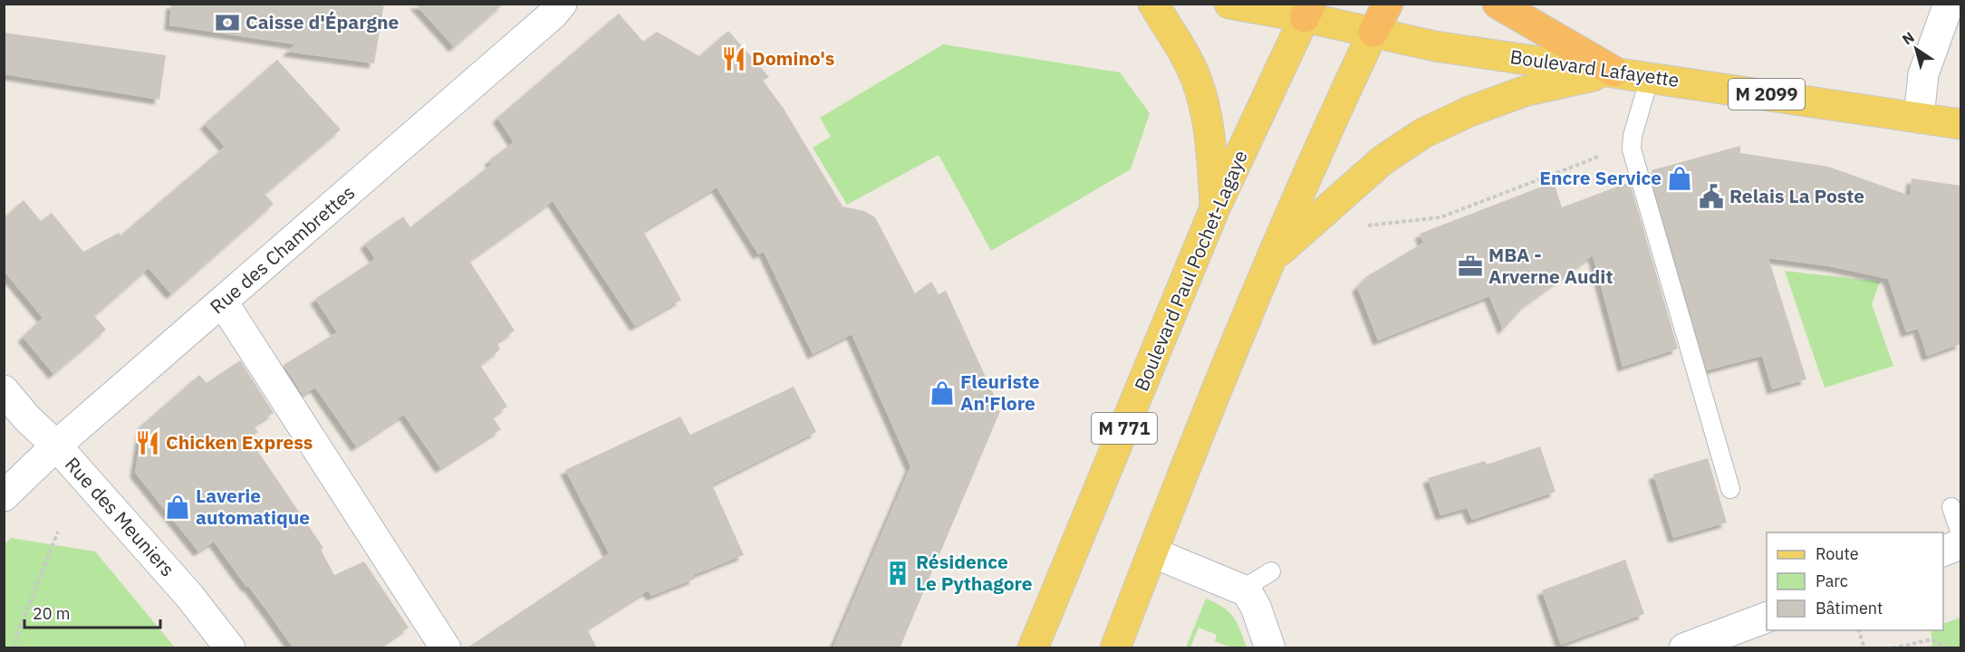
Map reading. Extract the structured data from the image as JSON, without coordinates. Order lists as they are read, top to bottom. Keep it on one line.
{"streets":{"main road":["Boulevard Lafayette","M 2099","Boulevard Paul Pochet-Lagaye","M 771"],"street":["Rue des Chambrettes","Rue des Meuniers"]},"crossings":[["Boulevard Lafayette","Boulevard Paul Pochet-Lagaye"],["Rue des Chambrettes","Rue des Meuniers"]],"places":{"bank":["Caisse d'Épargne"],"restaurant":["Domino's","Chicken Express"],"shop":["Encre Service","Fleuriste An'Flore","Laverie automatique"],"public building":["Relais La Poste"],"office":["MBA - Arverne Audit"],"building":["Résidence Le Pythagore"]},"legend":["Route","Parc","Bâtiment"],"scale_bar":"20 m","north":"top left"}
